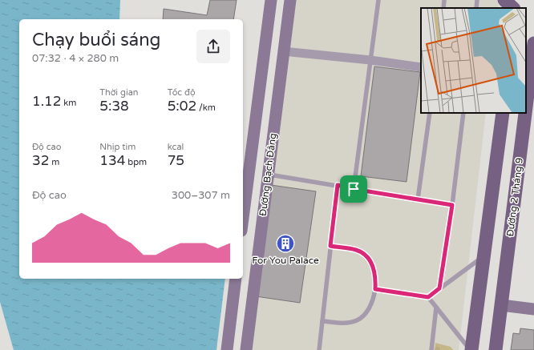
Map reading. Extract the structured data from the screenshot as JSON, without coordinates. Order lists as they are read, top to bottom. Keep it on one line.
{"streets":{"main road":["Đường Bạch Đằng","Đường 2 Tháng 9"]},"places":{"building":["For You Palace"]},"page":{"heading":["Chạy buổi sáng","07:32 · 4 × 280 m"],"stats":[["1.12 km"],["Thời gian","5:38"],["Tốc độ","5:02 /km"],["Độ cao","32 m"],["Nhịp tim","134 bpm"],["kcal","75"]],"chart":["Độ cao","300–307 m"]}}
